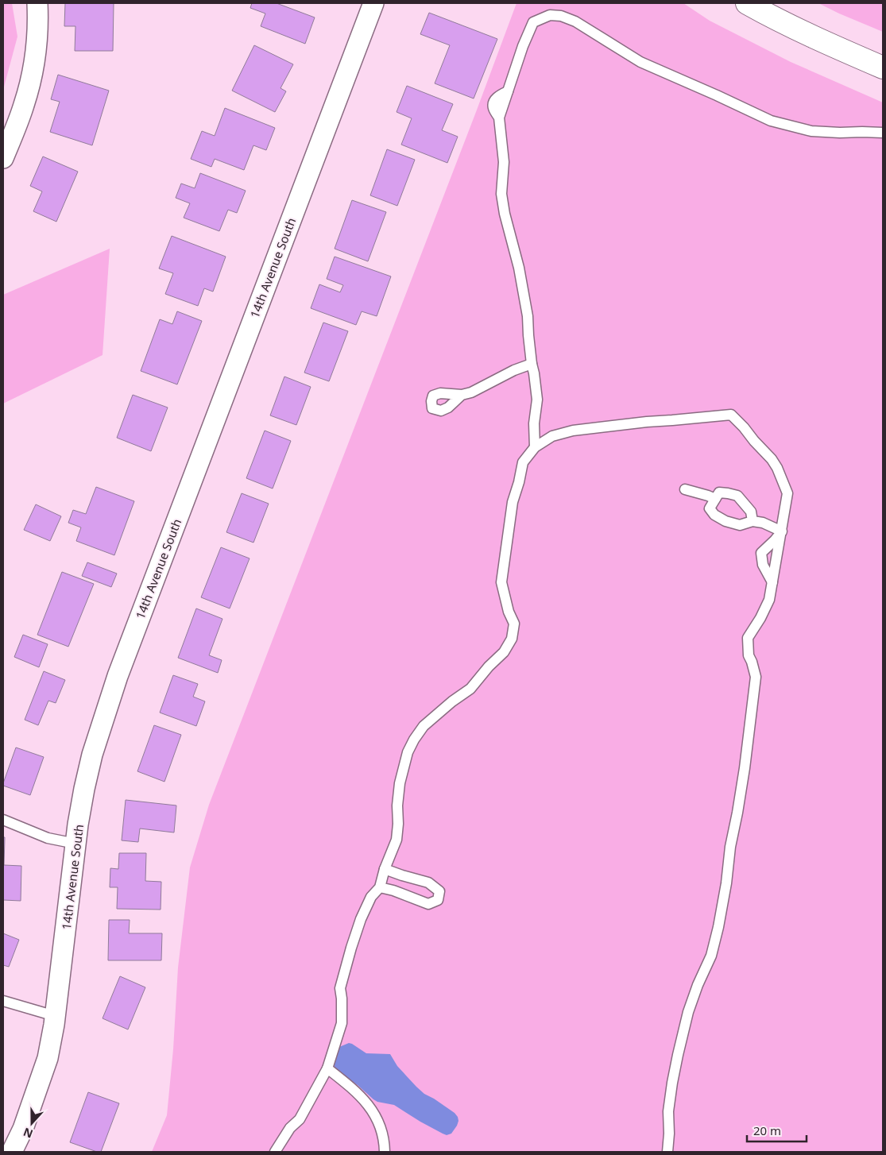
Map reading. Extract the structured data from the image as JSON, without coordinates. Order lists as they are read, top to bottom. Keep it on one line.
{"streets":{"street":["14th Avenue South"]},"scale_bar":"20 m","north":"bottom"}
